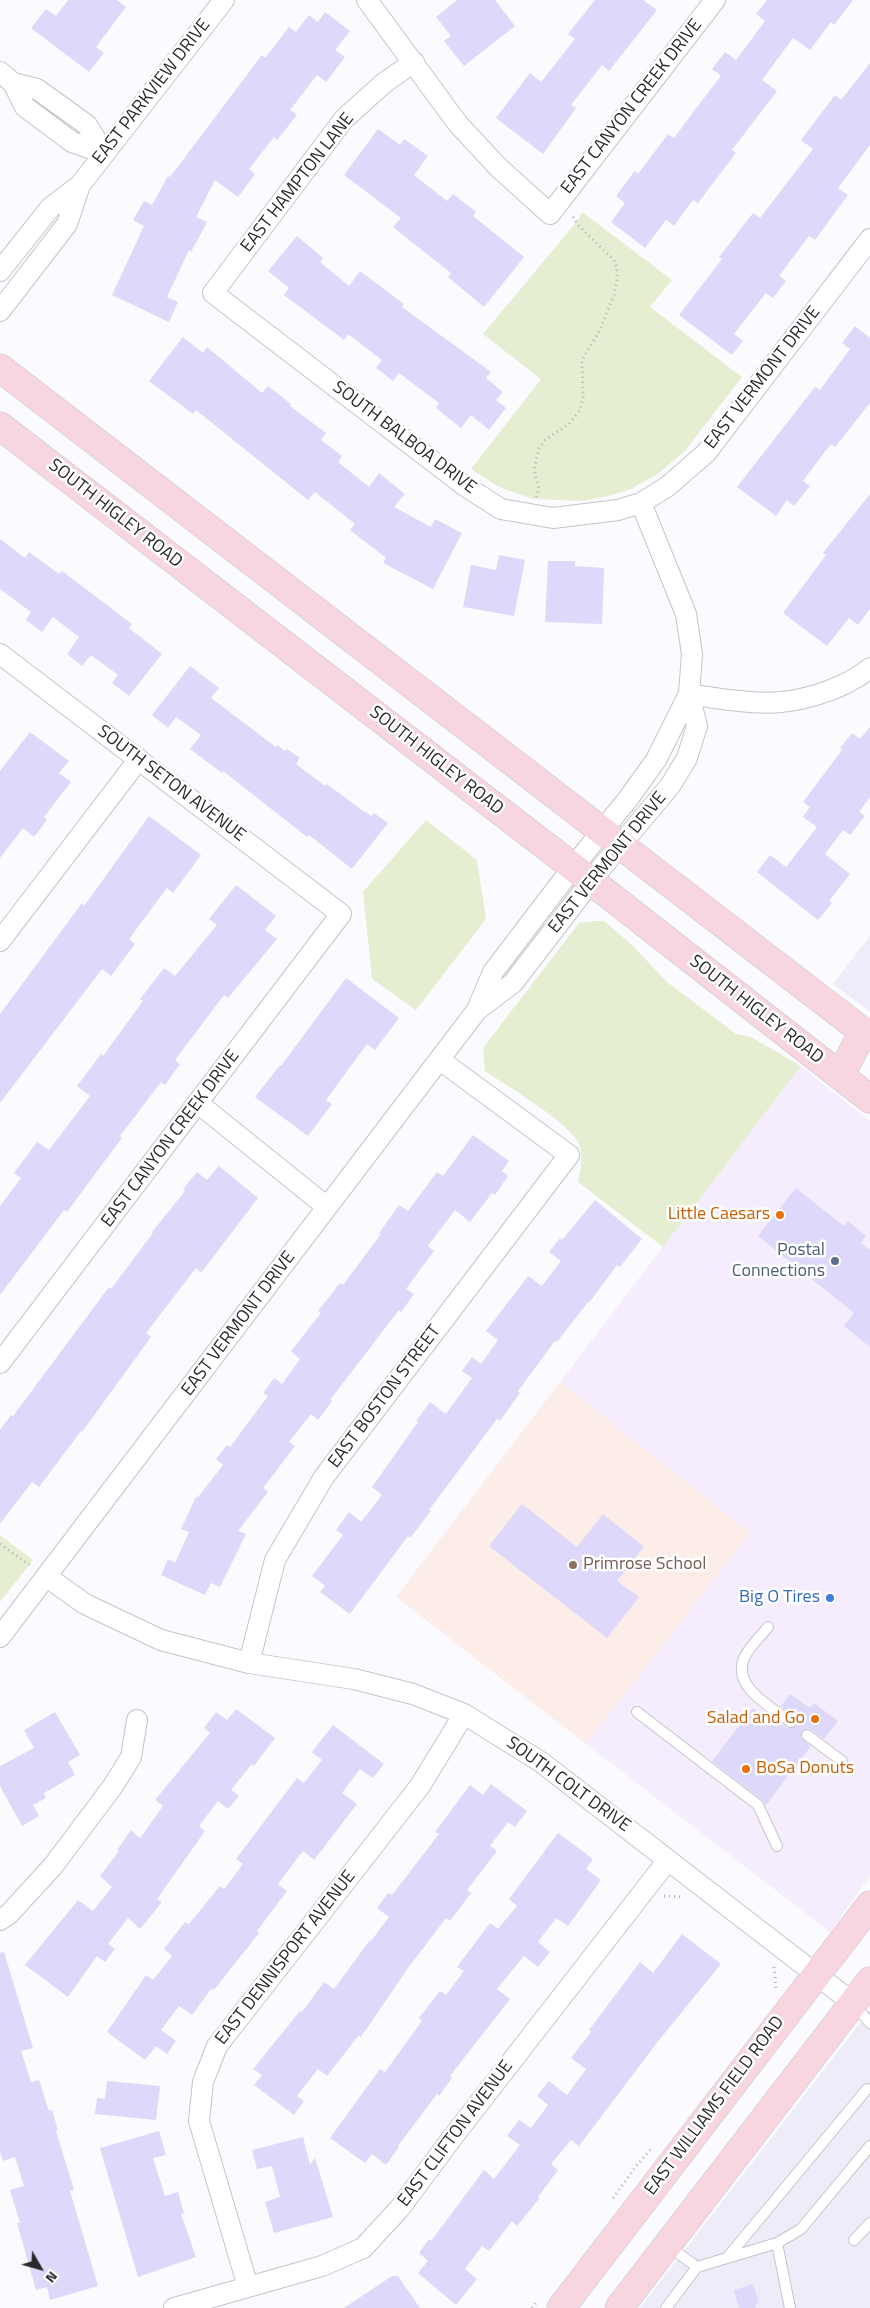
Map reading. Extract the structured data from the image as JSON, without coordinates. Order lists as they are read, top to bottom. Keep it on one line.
{"streets":{"main road":["SOUTH HIGLEY ROAD","EAST WILLIAMS FIELD ROAD"],"street":["EAST PARKVIEW DRIVE","EAST CANYON CREEK DRIVE","EAST HAMPTON LANE","EAST VERMONT DRIVE","SOUTH BALBOA DRIVE","SOUTH SETON AVENUE","EAST BOSTON STREET","SOUTH COLT DRIVE","EAST DENNISPORT AVENUE","EAST CLIFTON AVENUE"]},"crossings":[["EAST CANYON CREEK DRIVE","EAST HAMPTON LANE"],["EAST CANYON CREEK DRIVE","SOUTH SETON AVENUE"],["EAST HAMPTON LANE","SOUTH BALBOA DRIVE"],["EAST VERMONT DRIVE","SOUTH BALBOA DRIVE"],["EAST VERMONT DRIVE","SOUTH HIGLEY ROAD"],["EAST VERMONT DRIVE","EAST BOSTON STREET"],["EAST VERMONT DRIVE","SOUTH COLT DRIVE"],["EAST BOSTON STREET","SOUTH COLT DRIVE"],["SOUTH COLT DRIVE","EAST DENNISPORT AVENUE"],["SOUTH COLT DRIVE","EAST WILLIAMS FIELD ROAD"],["SOUTH COLT DRIVE","EAST CLIFTON AVENUE"],["EAST DENNISPORT AVENUE","EAST CLIFTON AVENUE"]],"places":["Little Caesars","Postal Connections","Primrose School","Big O Tires","Salad and Go","BoSa Donuts"],"north":"bottom right"}
